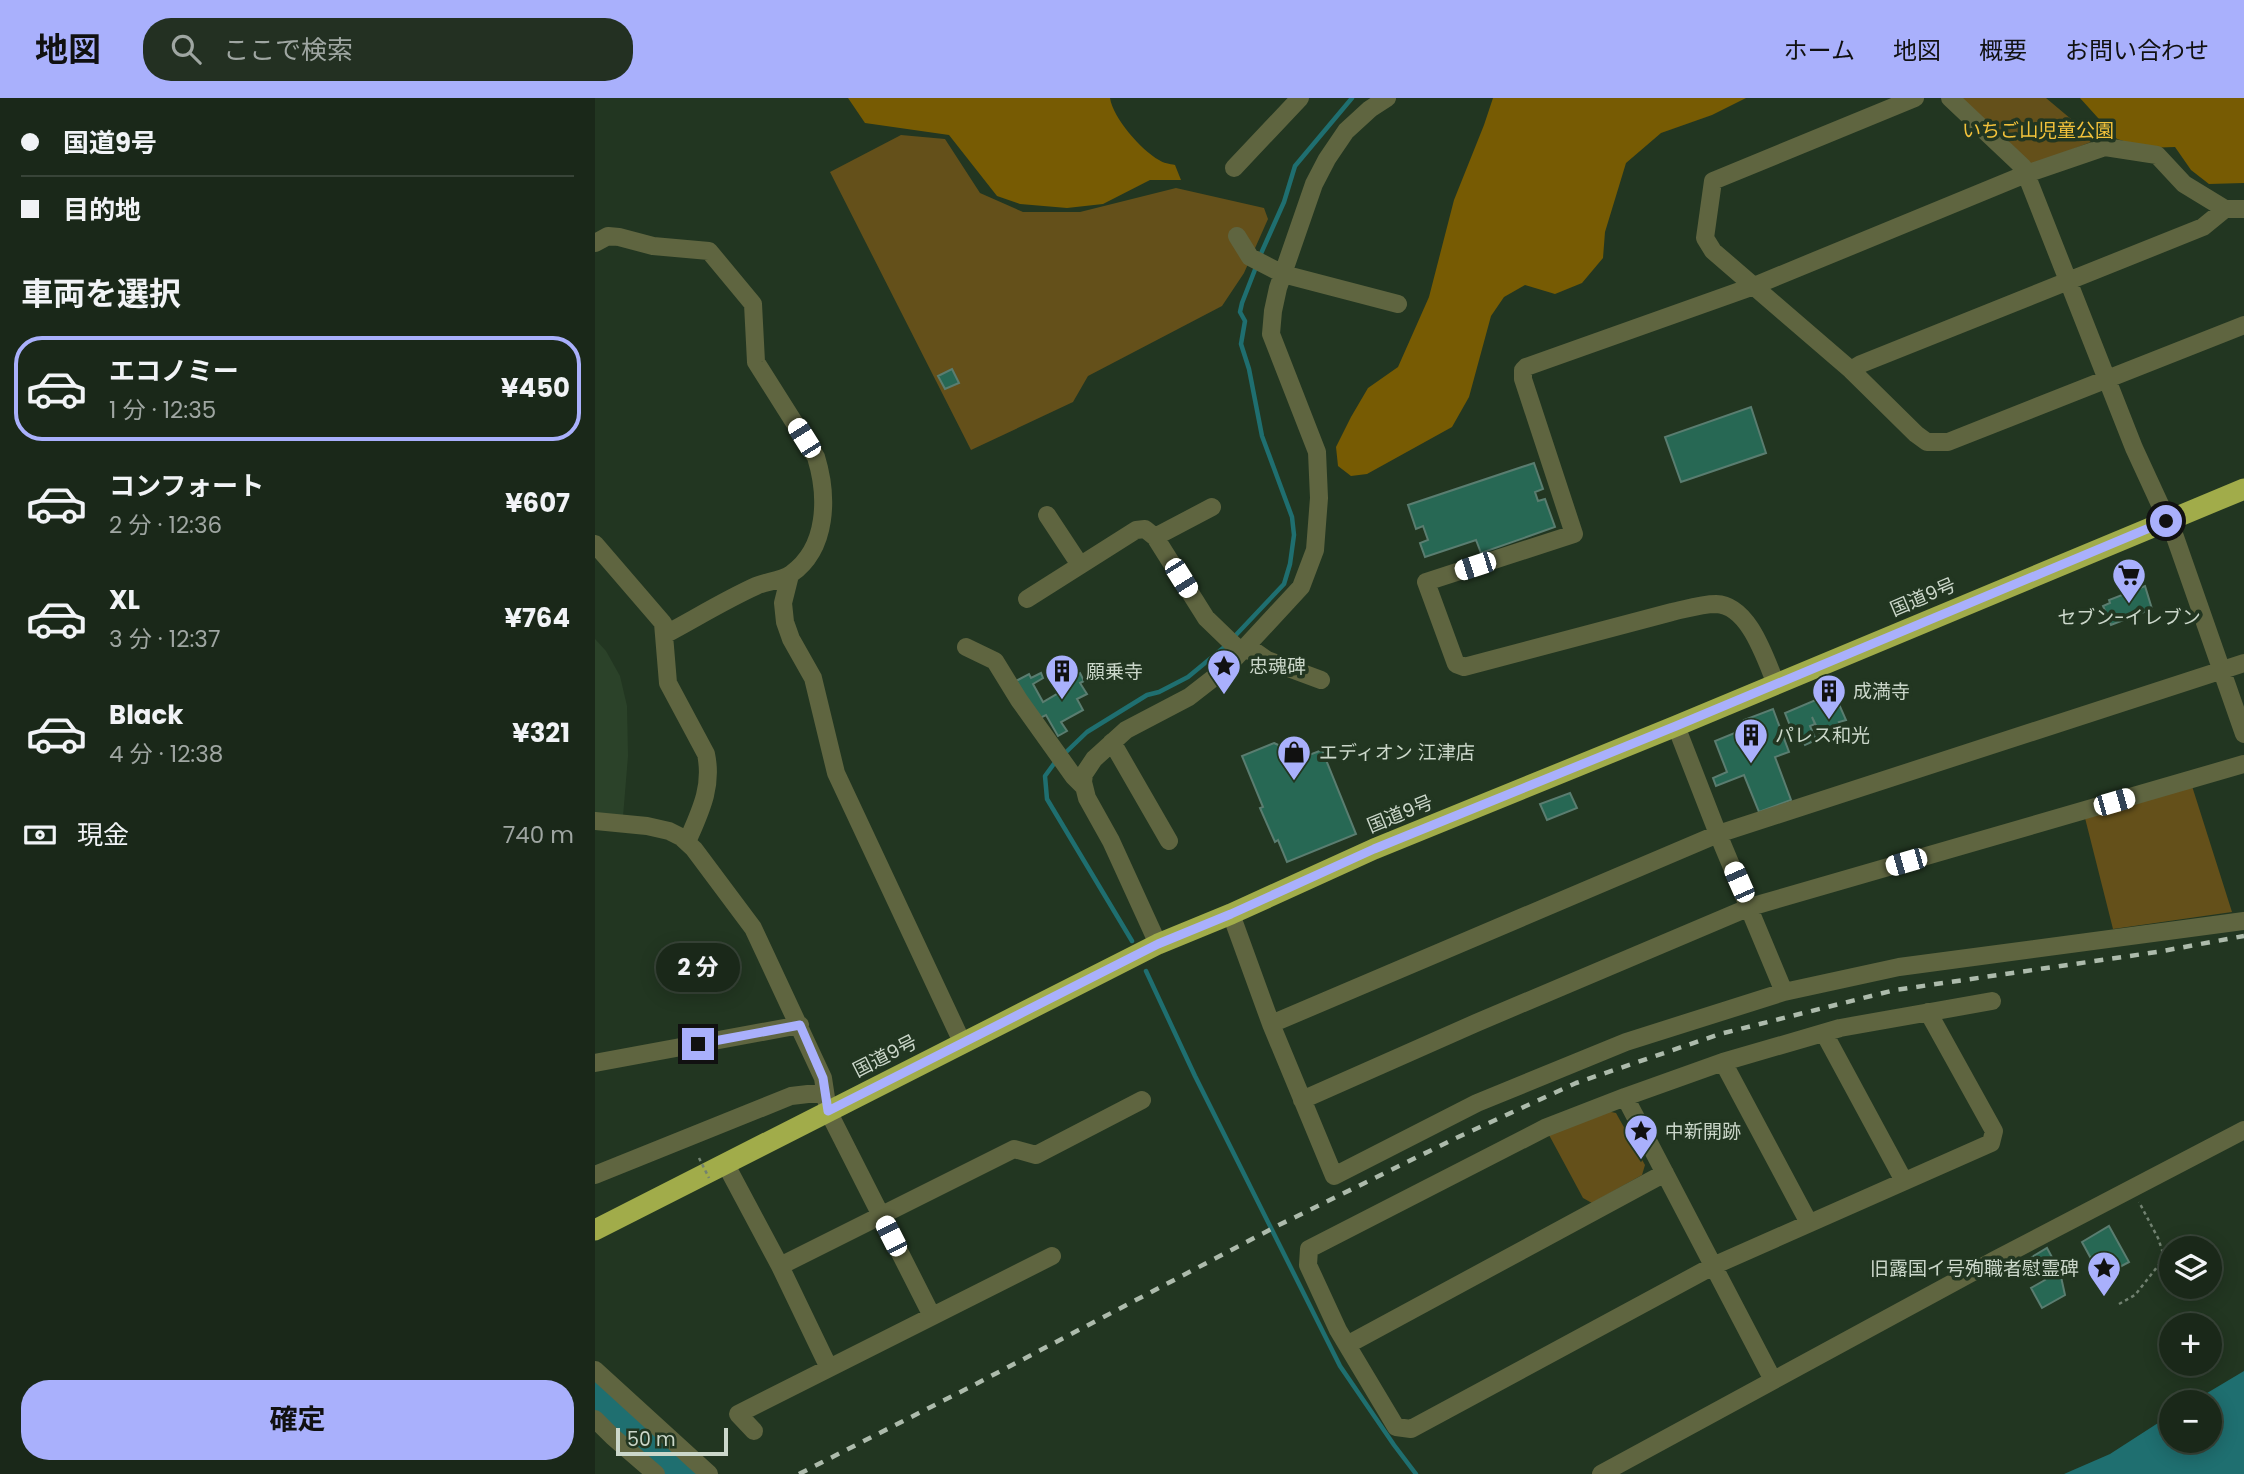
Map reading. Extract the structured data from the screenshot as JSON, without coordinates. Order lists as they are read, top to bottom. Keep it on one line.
{"streets":{"highway":["国道9号"]},"parks":["いちご山児童公園"],"places":{"supermarket":["セブン-イレブン"],"place":["忠魂碑","中新開跡","旧露国イ号殉職者慰霊碑"],"building":["願乗寺","成満寺","パレス和光"],"shop":["エディオン 江津店"]},"scale_bar":"50 m","page":{"header":"地図","search":"ここで検索","nav":["ホーム","地図","概要","お問い合わせ"],"banner":["国道9号","目的地"],"heading":"車両を選択","list":[{"name":"エコノミー","note":"1 分 · 12:35","value":"¥450"},{"name":"コンフォート","note":"2 分 · 12:36","value":"¥607"},{"name":"XL","note":"3 分 · 12:37","value":"¥764"},{"name":"Black","note":"4 分 · 12:38","value":"¥321"}],"pay":["現金","740 m"],"bubble":"2 分","map_buttons":["+","−"],"buttons":"確定","scale":"50 m"}}
